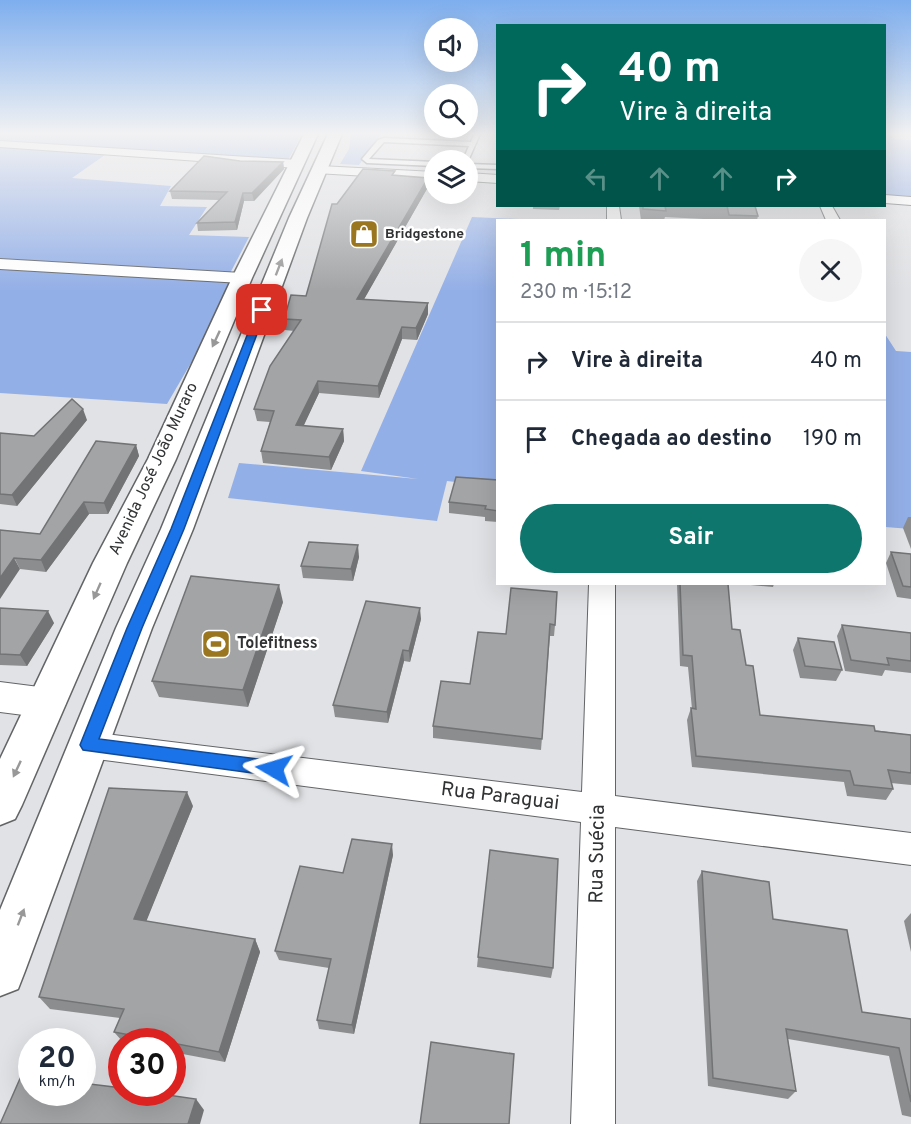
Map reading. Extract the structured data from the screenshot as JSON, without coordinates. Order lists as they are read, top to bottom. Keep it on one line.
{"streets":{"main road":["Avenida José João Muraro"],"street":["Rua Paraguai","Rua Suécia"]},"crossings":[["Avenida José João Muraro","Rua Paraguai"],["Rua Paraguai","Rua Suécia"]],"places":{"shop":["Bridgestone"],"sports":["Tolefitness"]},"page":{"turn":["40 m","Vire à direita"],"heading":["1 min","230 m · 15:12"],"list":[{"name":"Vire à direita","value":"40 m"},{"name":"Chegada ao destino","value":"190 m"}],"buttons":"Sair","speed":"20 km/h","limit":"30"}}
